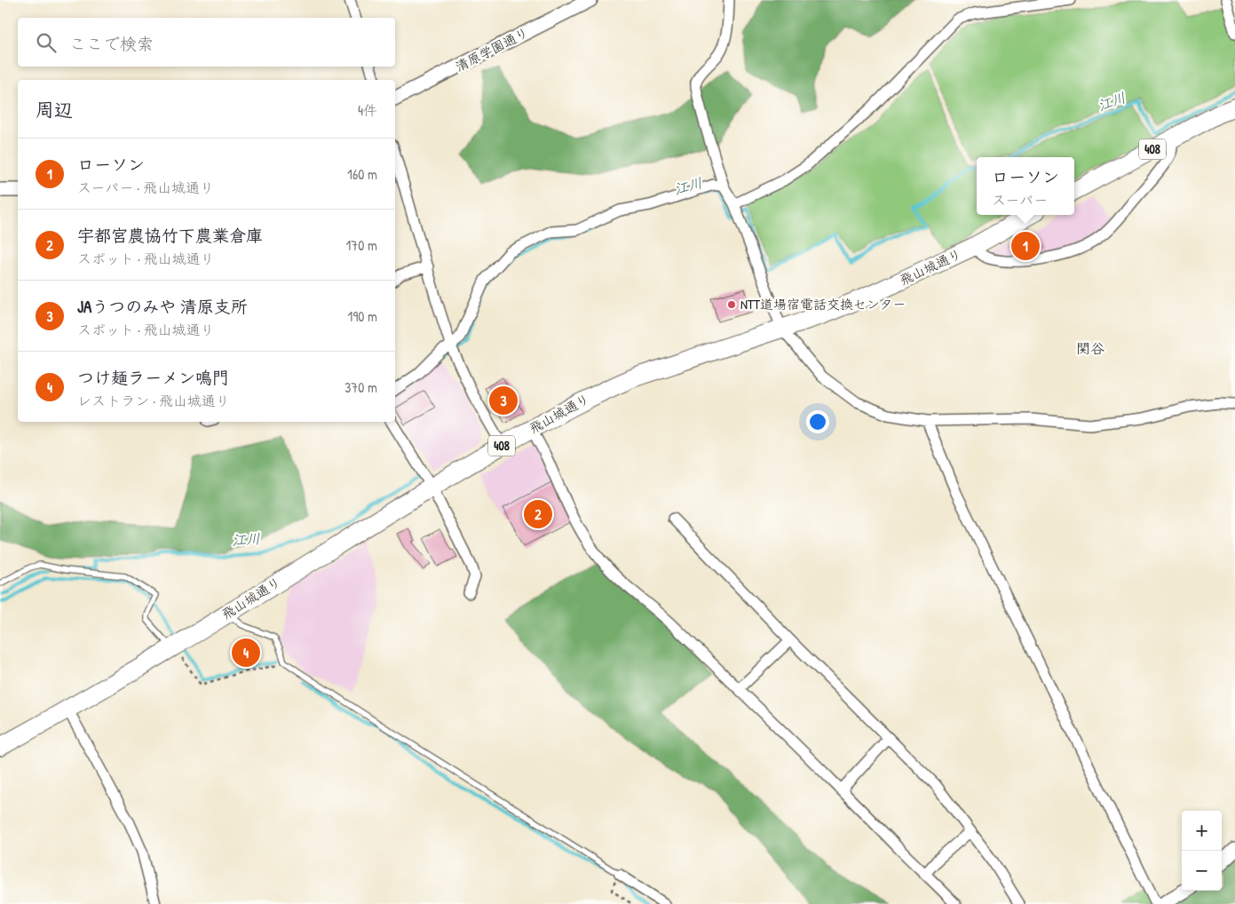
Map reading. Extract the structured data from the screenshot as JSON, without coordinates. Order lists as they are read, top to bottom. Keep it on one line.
{"streets":{"highway":["408","飛山城通り"],"street":["清原学園通り"]},"districts":["関谷"],"water":["江川"],"places":["NTT道場宿電話交換センター"],"page":{"search":"ここで検索","heading":["周辺","4件"],"list":[{"mark":"1","name":"ローソン","note":"スーパー · 飛山城通り","value":"160 m"},{"mark":"2","name":"宇都宮農協竹下農業倉庫","note":"スポット · 飛山城通り","value":"170 m"},{"mark":"3","name":"JAうつのみや 清原支所","note":"スポット · 飛山城通り","value":"190 m"},{"mark":"4","name":"つけ麺ラーメン鳴門","note":"レストラン · 飛山城通り","value":"370 m"}],"popup":["ローソン","スーパー"],"pins":["1","3","2","4"],"map_buttons":["+","−"]}}
